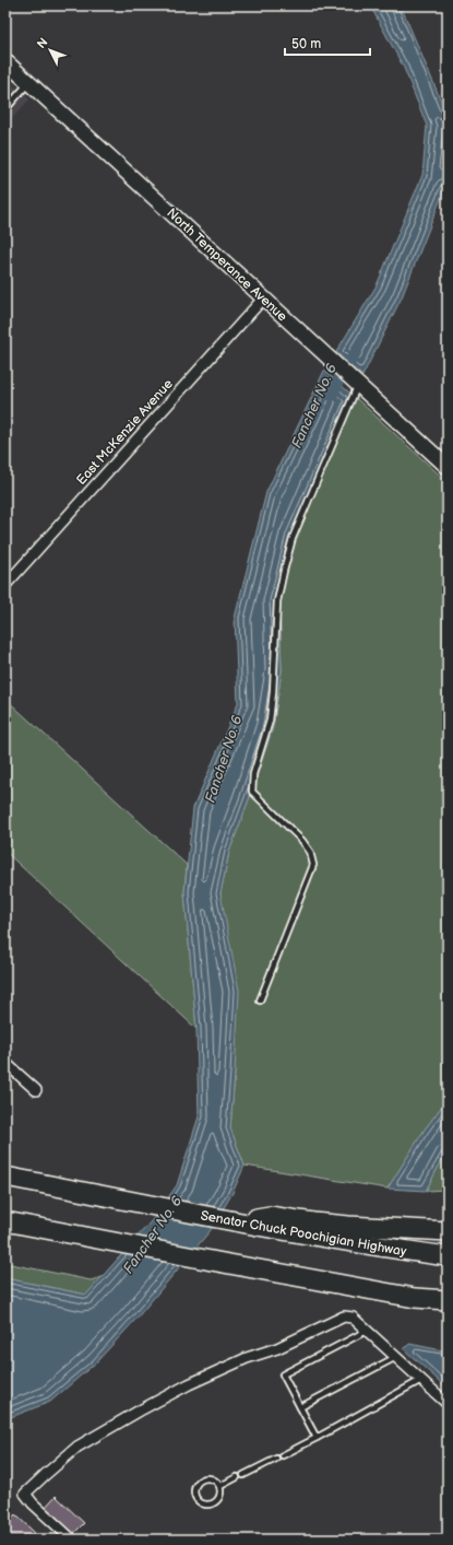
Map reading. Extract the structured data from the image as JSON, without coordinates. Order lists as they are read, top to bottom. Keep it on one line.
{"streets":{"highway":["Senator Chuck Poochigian Highway"],"main road":["North Temperance Avenue"],"street":["East McKenzie Avenue"]},"crossings":[["North Temperance Avenue","East McKenzie Avenue"]],"water":["Fancher No. 6"],"scale_bar":"50 m","north":"top left"}
